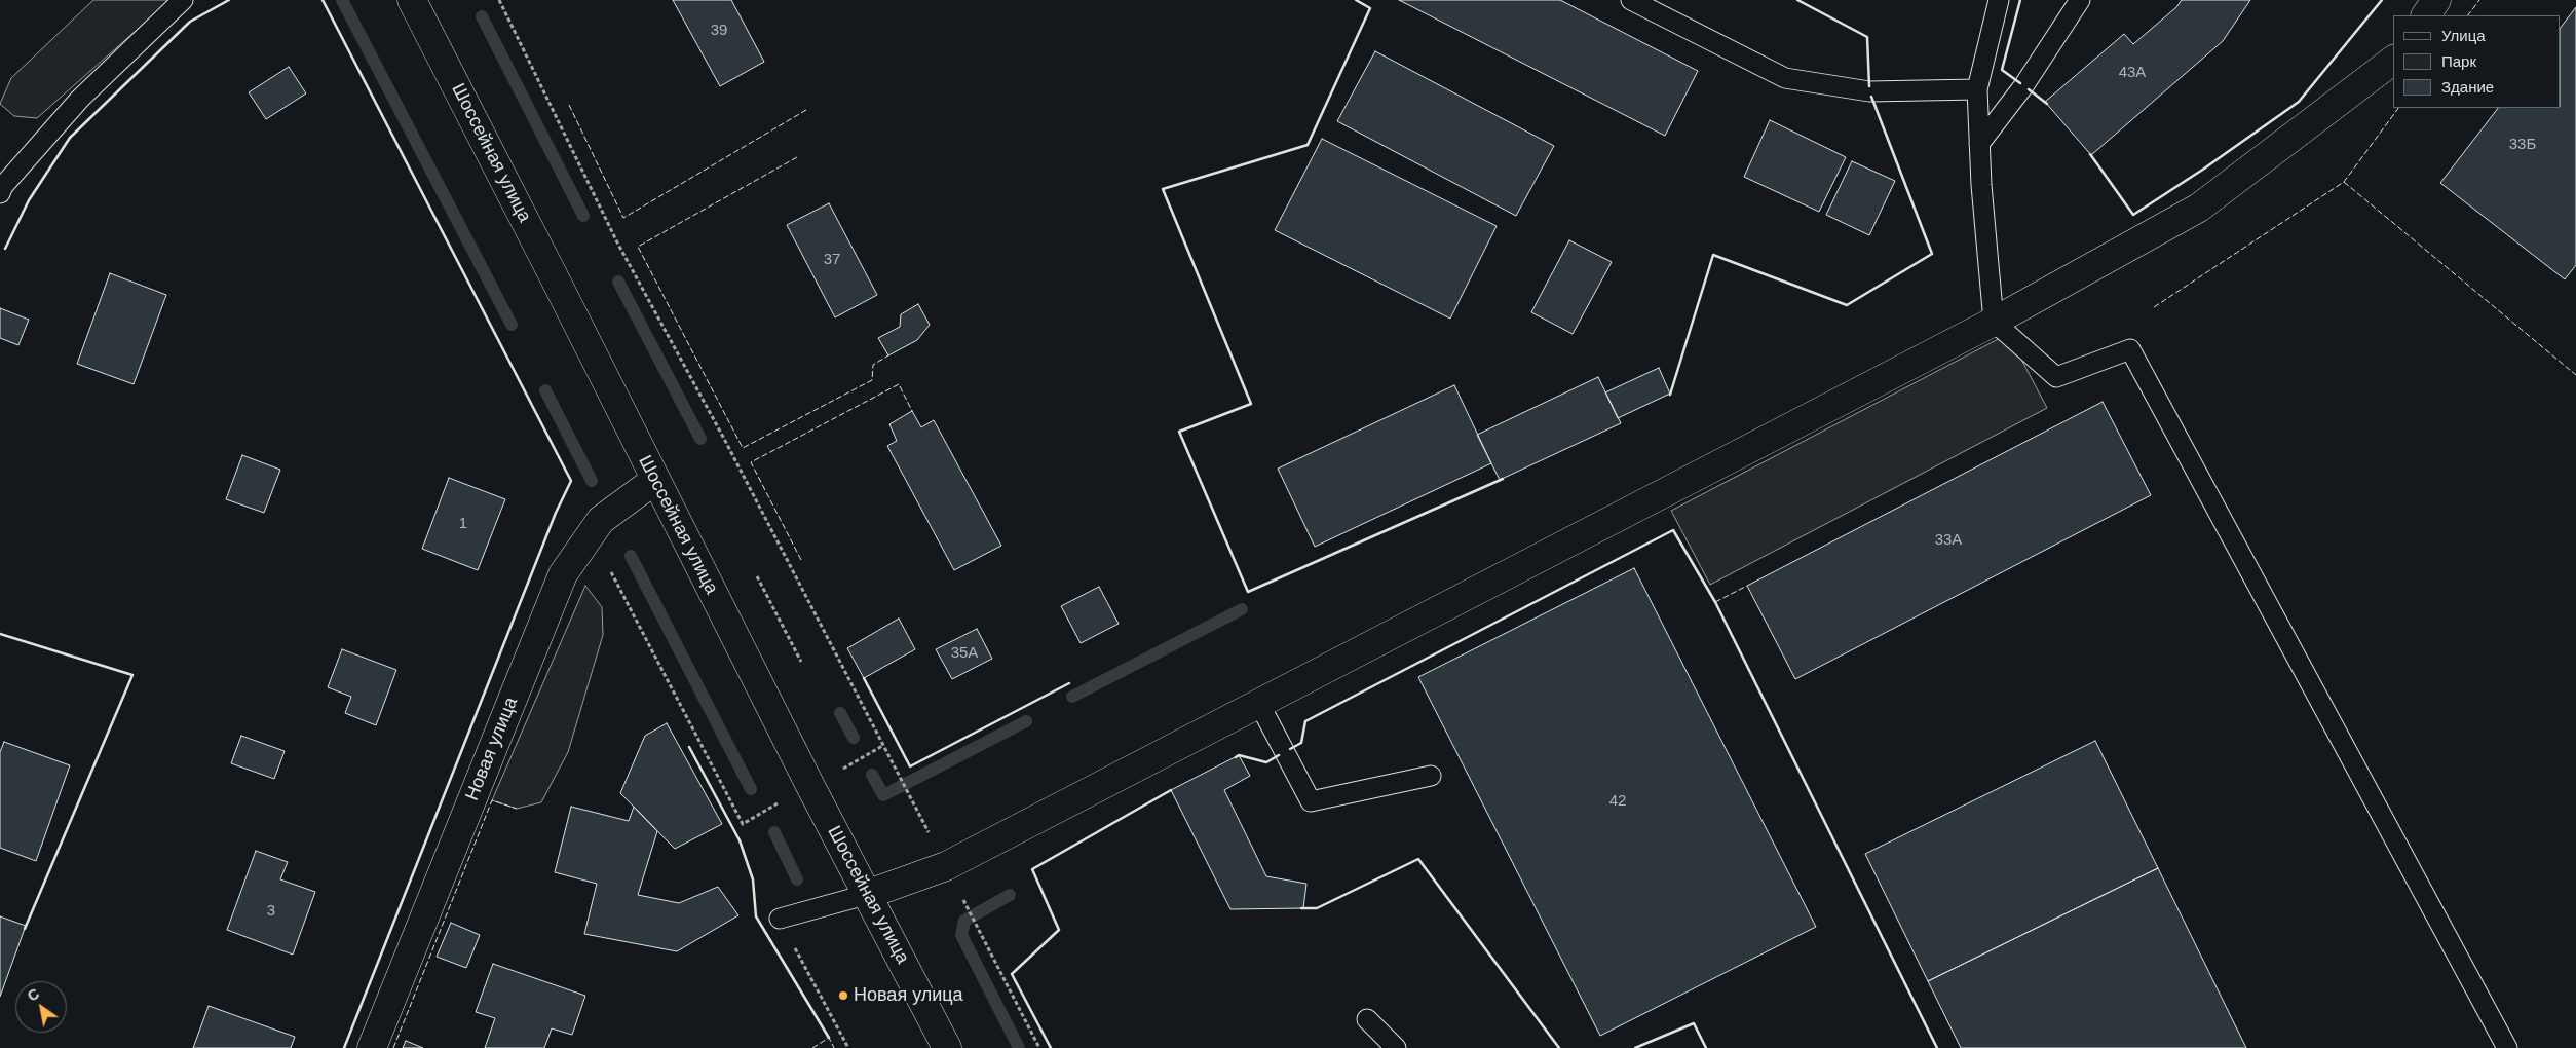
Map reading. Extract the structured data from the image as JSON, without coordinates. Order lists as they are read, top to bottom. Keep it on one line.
{"streets":{"street":["Шоссейная улица","Новая улица"]},"crossings":[["Шоссейная улица","Новая улица"]],"places":["Новая улица"],"house_numbers":["39","43А","33Б","37","1","33А","35А","42","3"],"legend":["Улица","Парк","Здание"],"north":"top left"}
